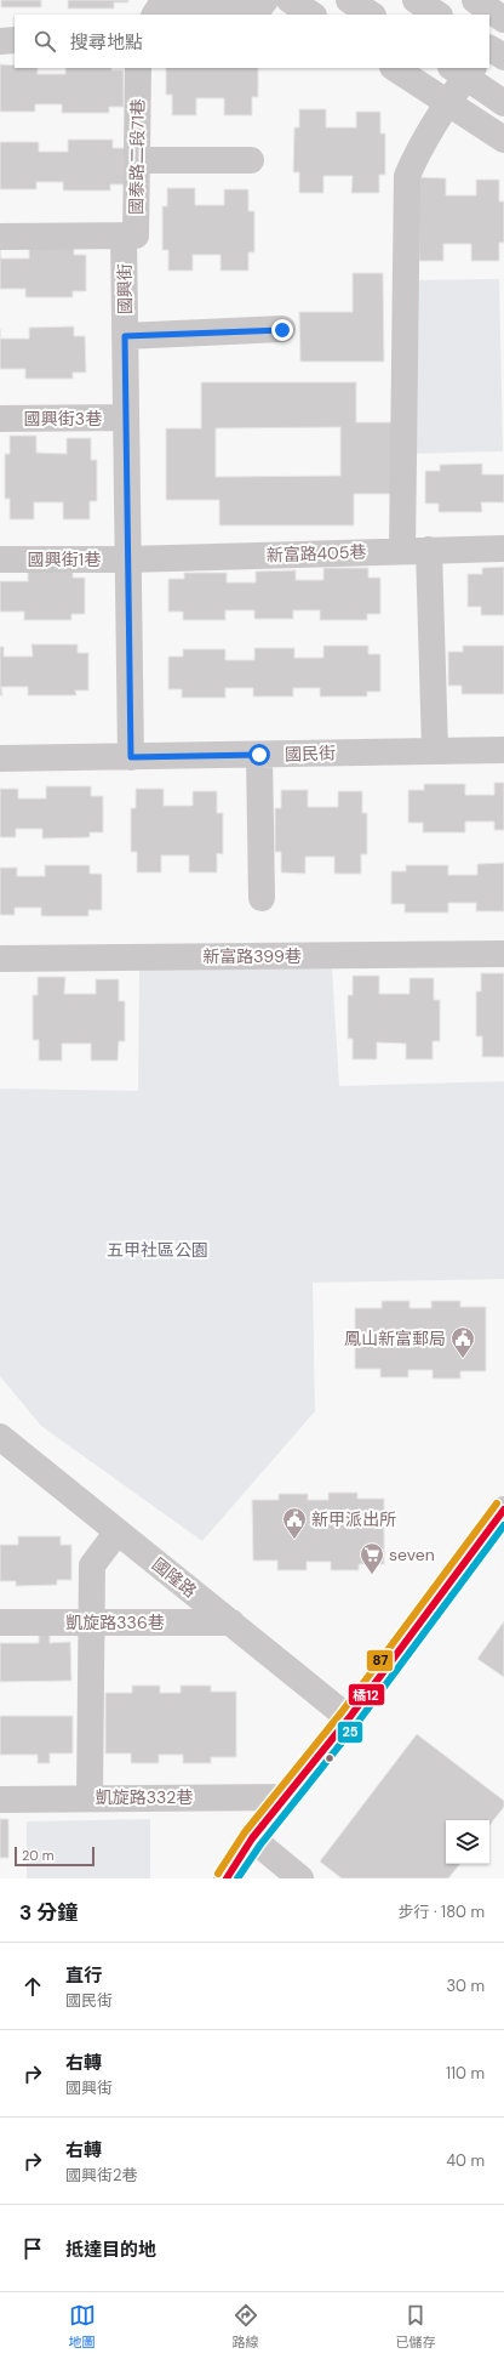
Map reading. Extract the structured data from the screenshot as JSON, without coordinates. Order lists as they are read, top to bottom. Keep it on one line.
{"streets":{"street":["國泰路二段71巷","國興街","國興街3巷","新富路405巷","國興街1巷","國民街","新富路399巷","國隆路","凱旋路336巷","凱旋路332巷"]},"crossings":[["國泰路二段71巷","國興街"],["國興街","國興街3巷"],["國興街","新富路405巷"],["國興街","國興街1巷"],["國興街","國民街"],["新富路405巷","國興街1巷"],["國隆路","凱旋路336巷"]],"parks":["五甲社區公園"],"places":{"public building":["鳳山新富郵局","新甲派出所"],"supermarket":["seven"]},"lines":["transit line 87","transit line 橘12","transit line 25"],"scale_bar":"20 m","page":{"search":"搜尋地點","scale":"20 m","heading":["3 分鐘","步行 · 180 m"],"list":[["直行","國民街","30 m"],["右轉","國興街","110 m"],["右轉","國興街2巷","40 m"],"抵達目的地"],"nav":["地圖","路線","已儲存"]}}
